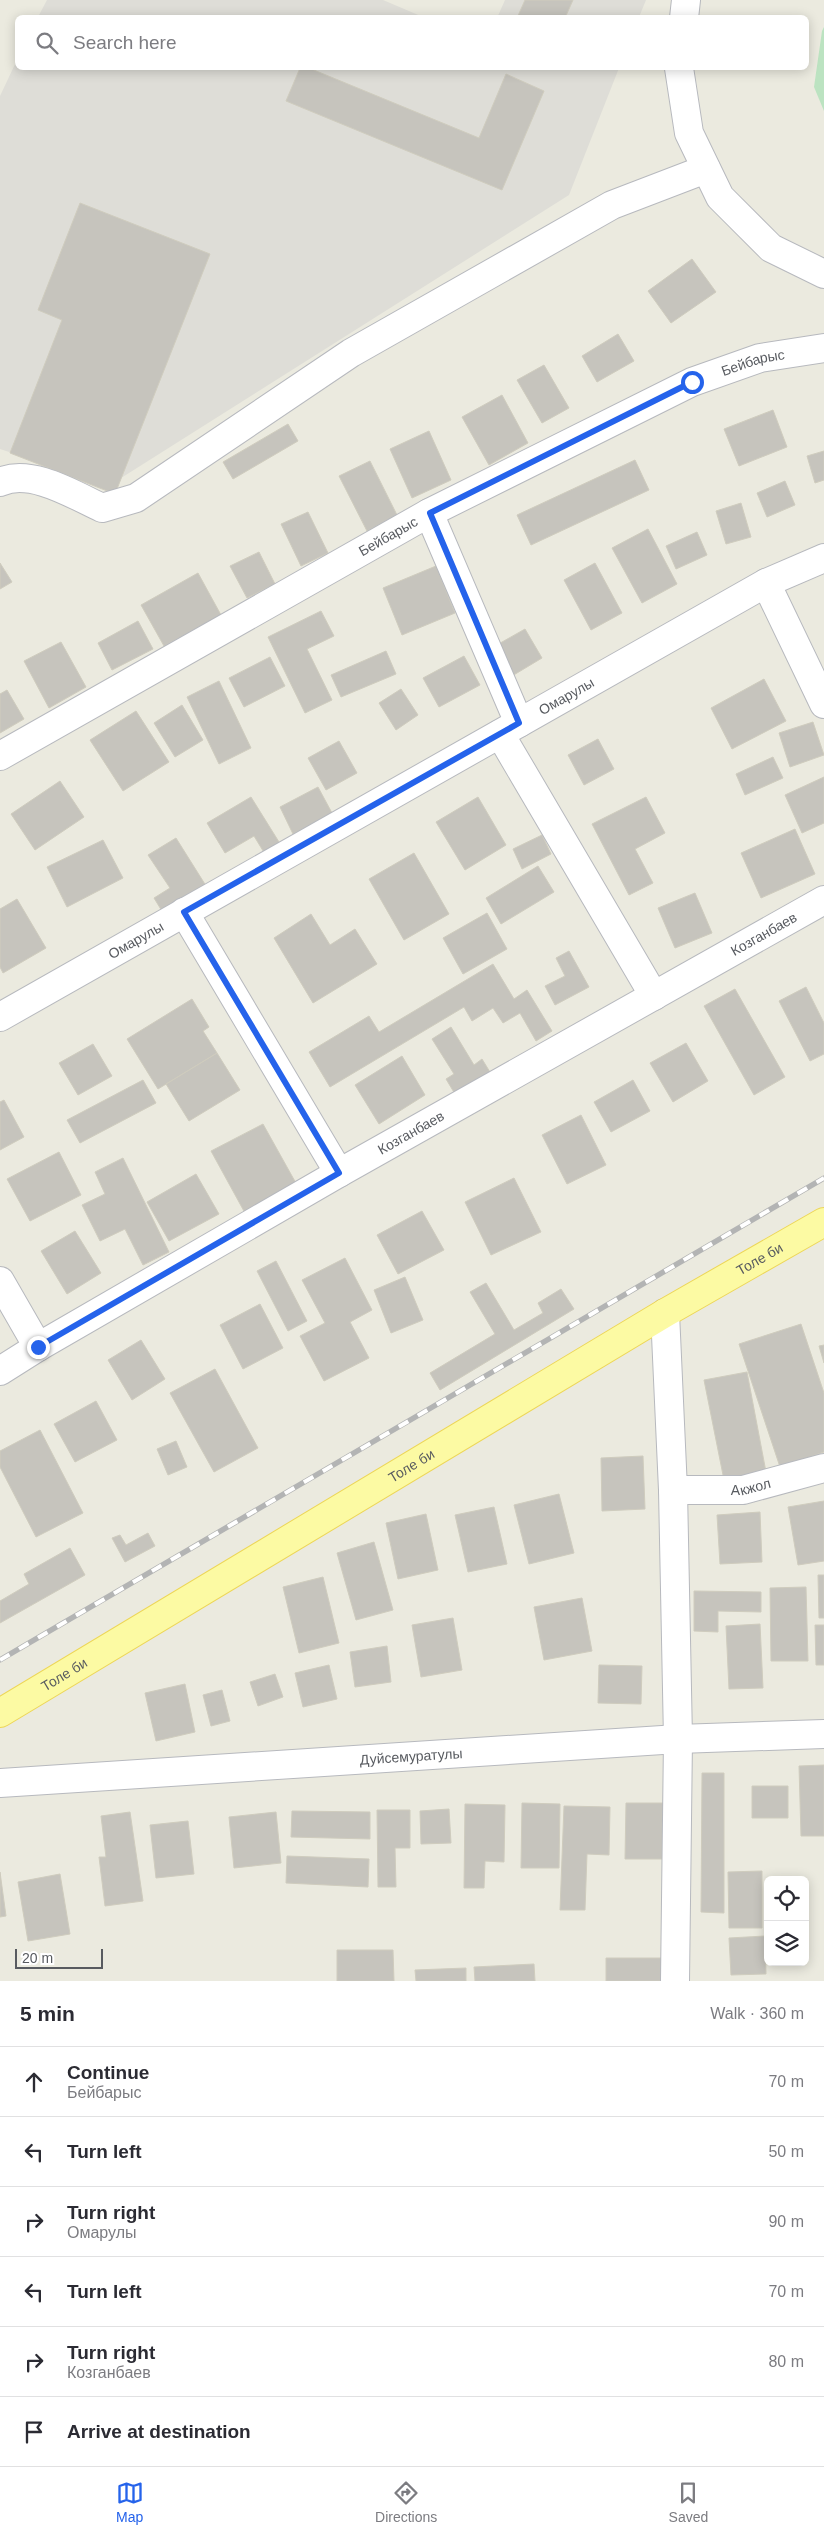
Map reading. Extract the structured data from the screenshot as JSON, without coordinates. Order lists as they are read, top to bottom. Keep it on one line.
{"streets":{"main road":["Толе би"],"street":["Бейбарыс","Омарулы","Козганбаев","Акжол","Дуйсемуратулы"]},"scale_bar":"20 m","page":{"search":"Search here","scale":"20 m","heading":["5 min","Walk · 360 m"],"list":[["Continue","Бейбарыс","70 m"],["Turn left","50 m"],["Turn right","Омарулы","90 m"],["Turn left","70 m"],["Turn right","Козганбаев","80 m"],"Arrive at destination"],"nav":["Map","Directions","Saved"]}}
